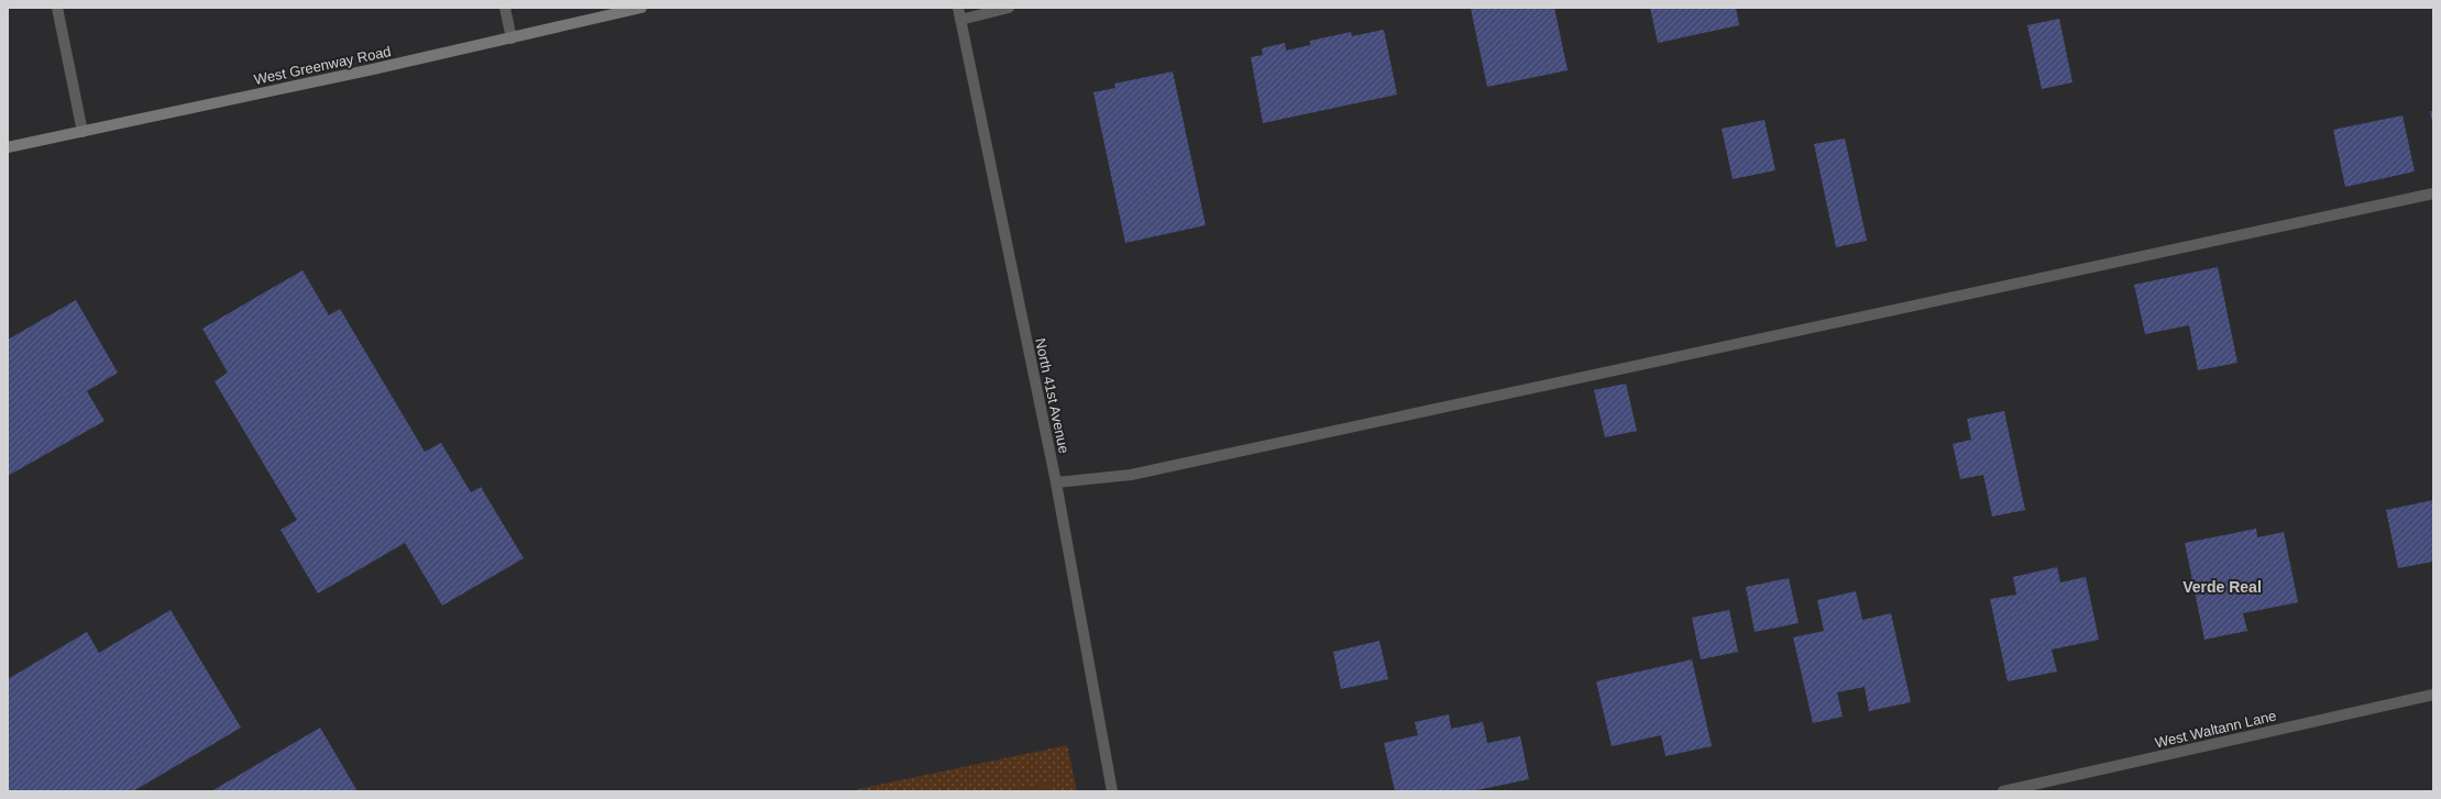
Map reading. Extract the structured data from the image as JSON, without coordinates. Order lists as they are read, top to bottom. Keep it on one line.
{"streets":{"main road":["West Greenway Road"],"street":["North 41st Avenue","West Waltann Lane"]},"districts":["Verde Real"]}
